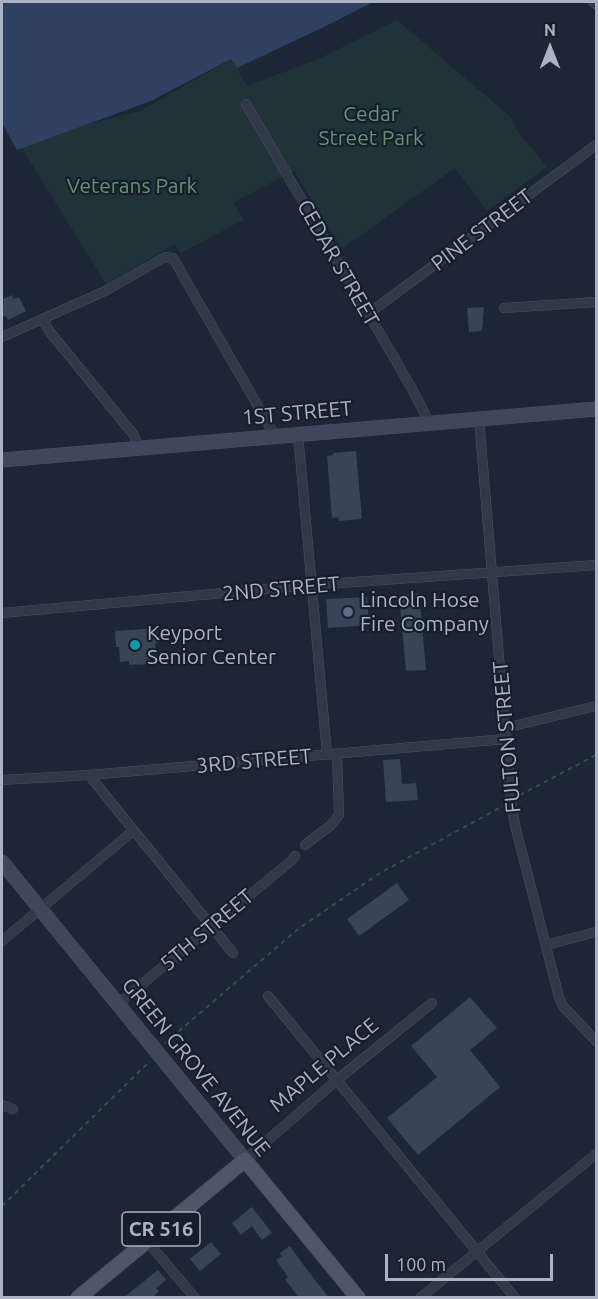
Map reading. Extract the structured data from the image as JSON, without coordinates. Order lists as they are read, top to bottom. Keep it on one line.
{"streets":{"main road":["1ST STREET","MAPLE PLACE","GREEN GROVE AVENUE","CR 516"],"street":["PINE STREET","CEDAR STREET","2ND STREET","FULTON STREET","3RD STREET","5TH STREET"]},"crossings":[["PINE STREET","CEDAR STREET"],["CEDAR STREET","1ST STREET"],["1ST STREET","FULTON STREET"],["2ND STREET","FULTON STREET"],["FULTON STREET","3RD STREET"],["5TH STREET","GREEN GROVE AVENUE"],["MAPLE PLACE","GREEN GROVE AVENUE"]],"parks":["Cedar Street Park","Veterans Park"],"places":["Lincoln Hose Fire Company","Keyport Senior Center"],"scale_bar":"100 m","north":"top"}
